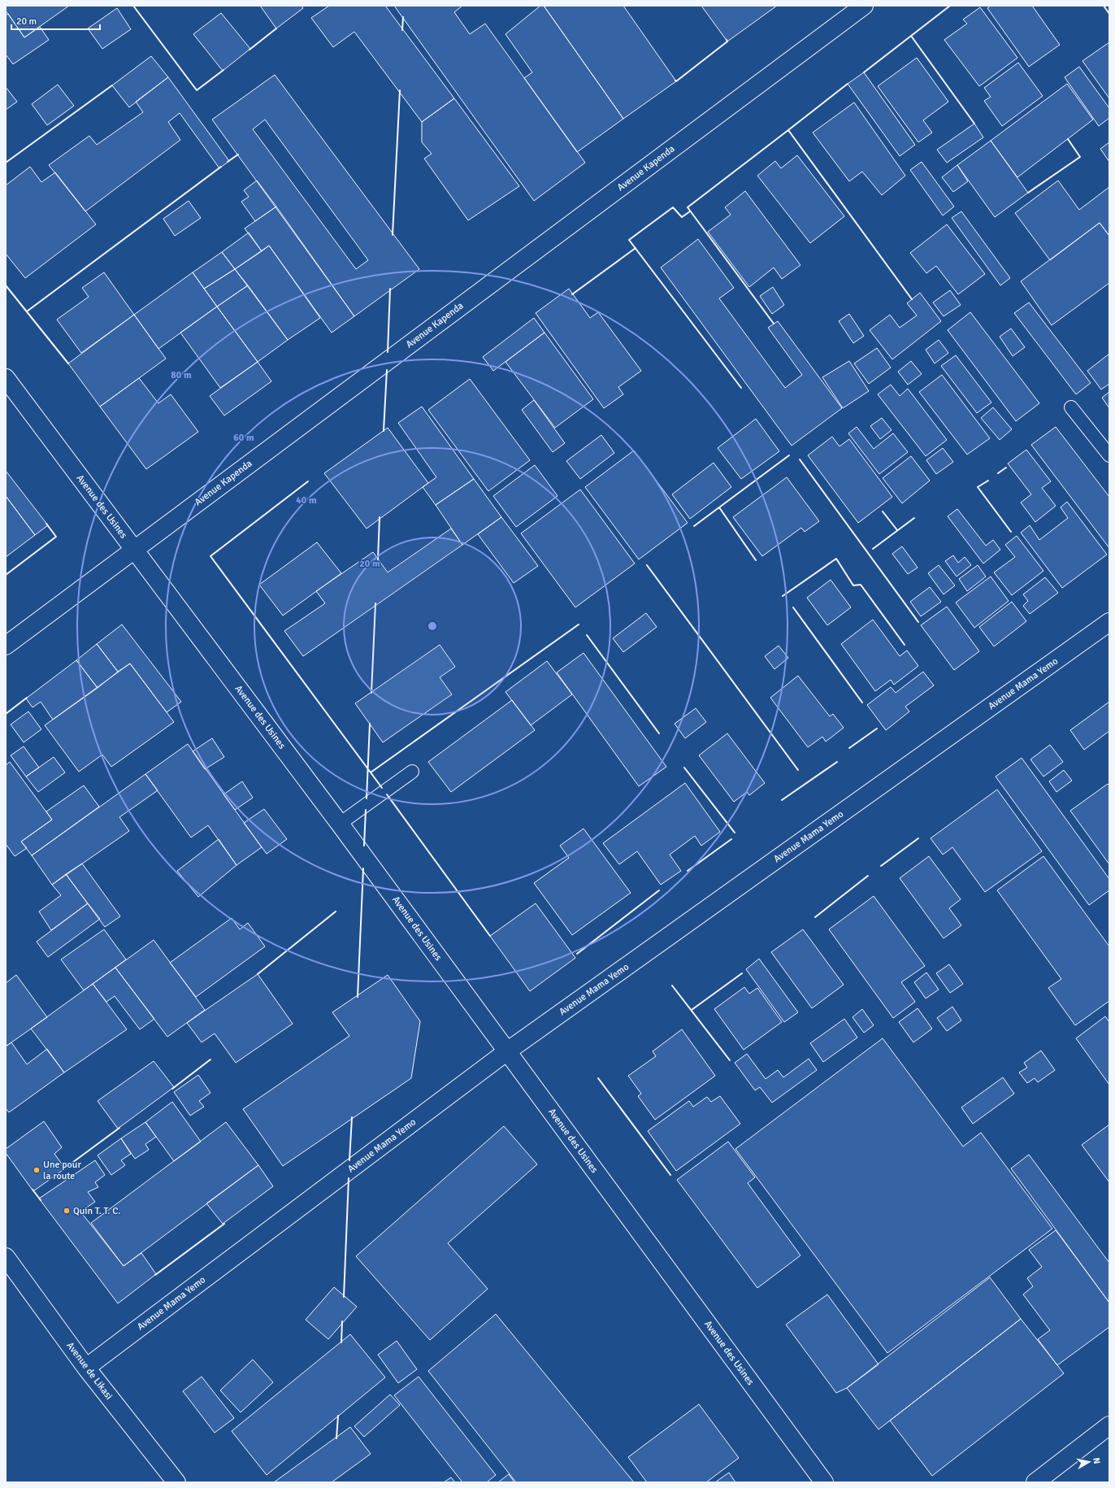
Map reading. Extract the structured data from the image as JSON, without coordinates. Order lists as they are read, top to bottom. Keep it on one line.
{"streets":{"street":["Avenue Kapenda","Avenue des Usines","Avenue Mama Yemo","Avenue de Likasi"]},"crossings":[["Avenue Kapenda","Avenue des Usines"],["Avenue des Usines","Avenue Mama Yemo"],["Avenue Mama Yemo","Avenue de Likasi"]],"places":["Une pour la route","Quin T. T. C."],"scale_bar":"20 m","north":"right","rings":["80 m","60 m","40 m","20 m"]}
